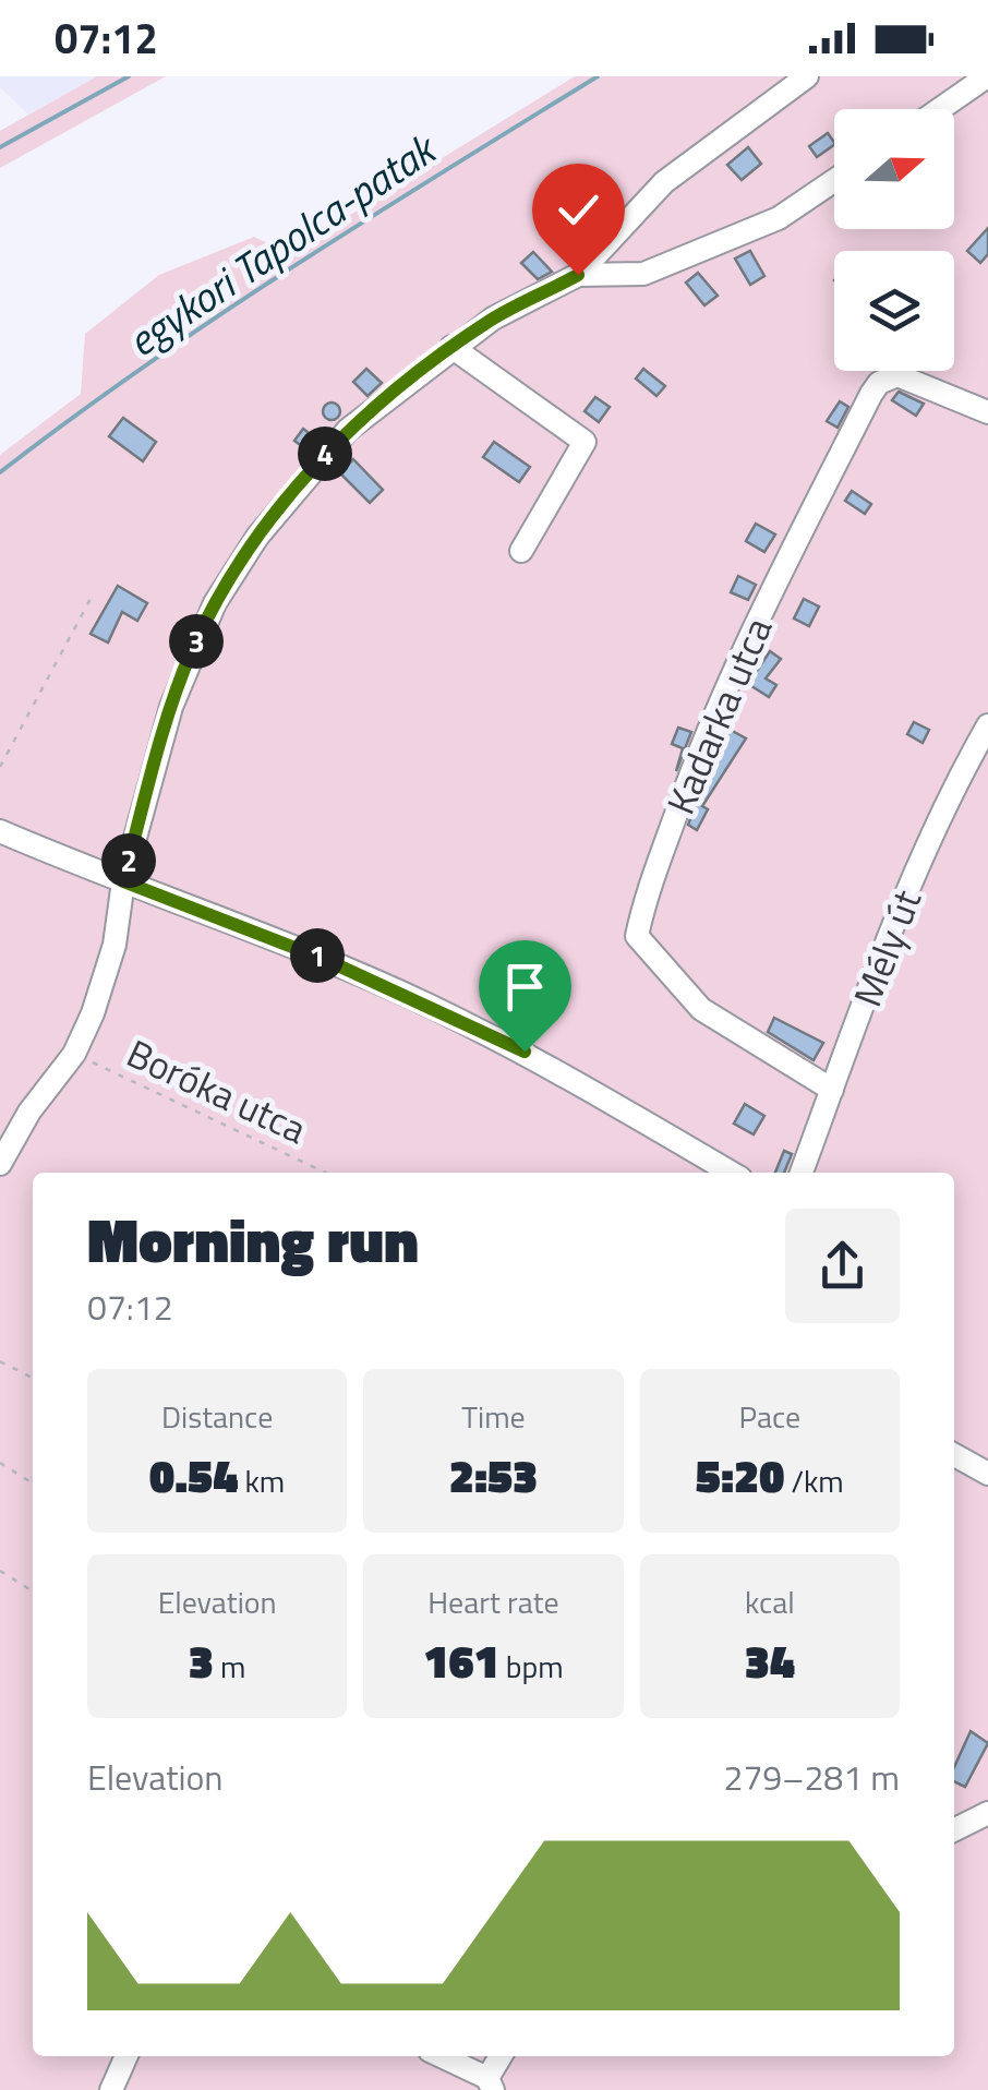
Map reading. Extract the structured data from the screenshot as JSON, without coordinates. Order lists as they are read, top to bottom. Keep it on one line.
{"streets":{"street":["Kadarka utca","Mély út"],"path":["Boróka utca"]},"crossings":[["Kadarka utca","Mély út"]],"water":["egykori Tapolca-patak"],"north":"right","page":{"status":"07:12","pins":["4","3","2","1"],"heading":["Morning run","07:12"],"stats":[["Distance","0.54 km"],["Time","2:53"],["Pace","5:20 /km"],["Elevation","3 m"],["Heart rate","161 bpm"],["kcal","34"]],"chart":["Elevation","279–281 m"]}}
